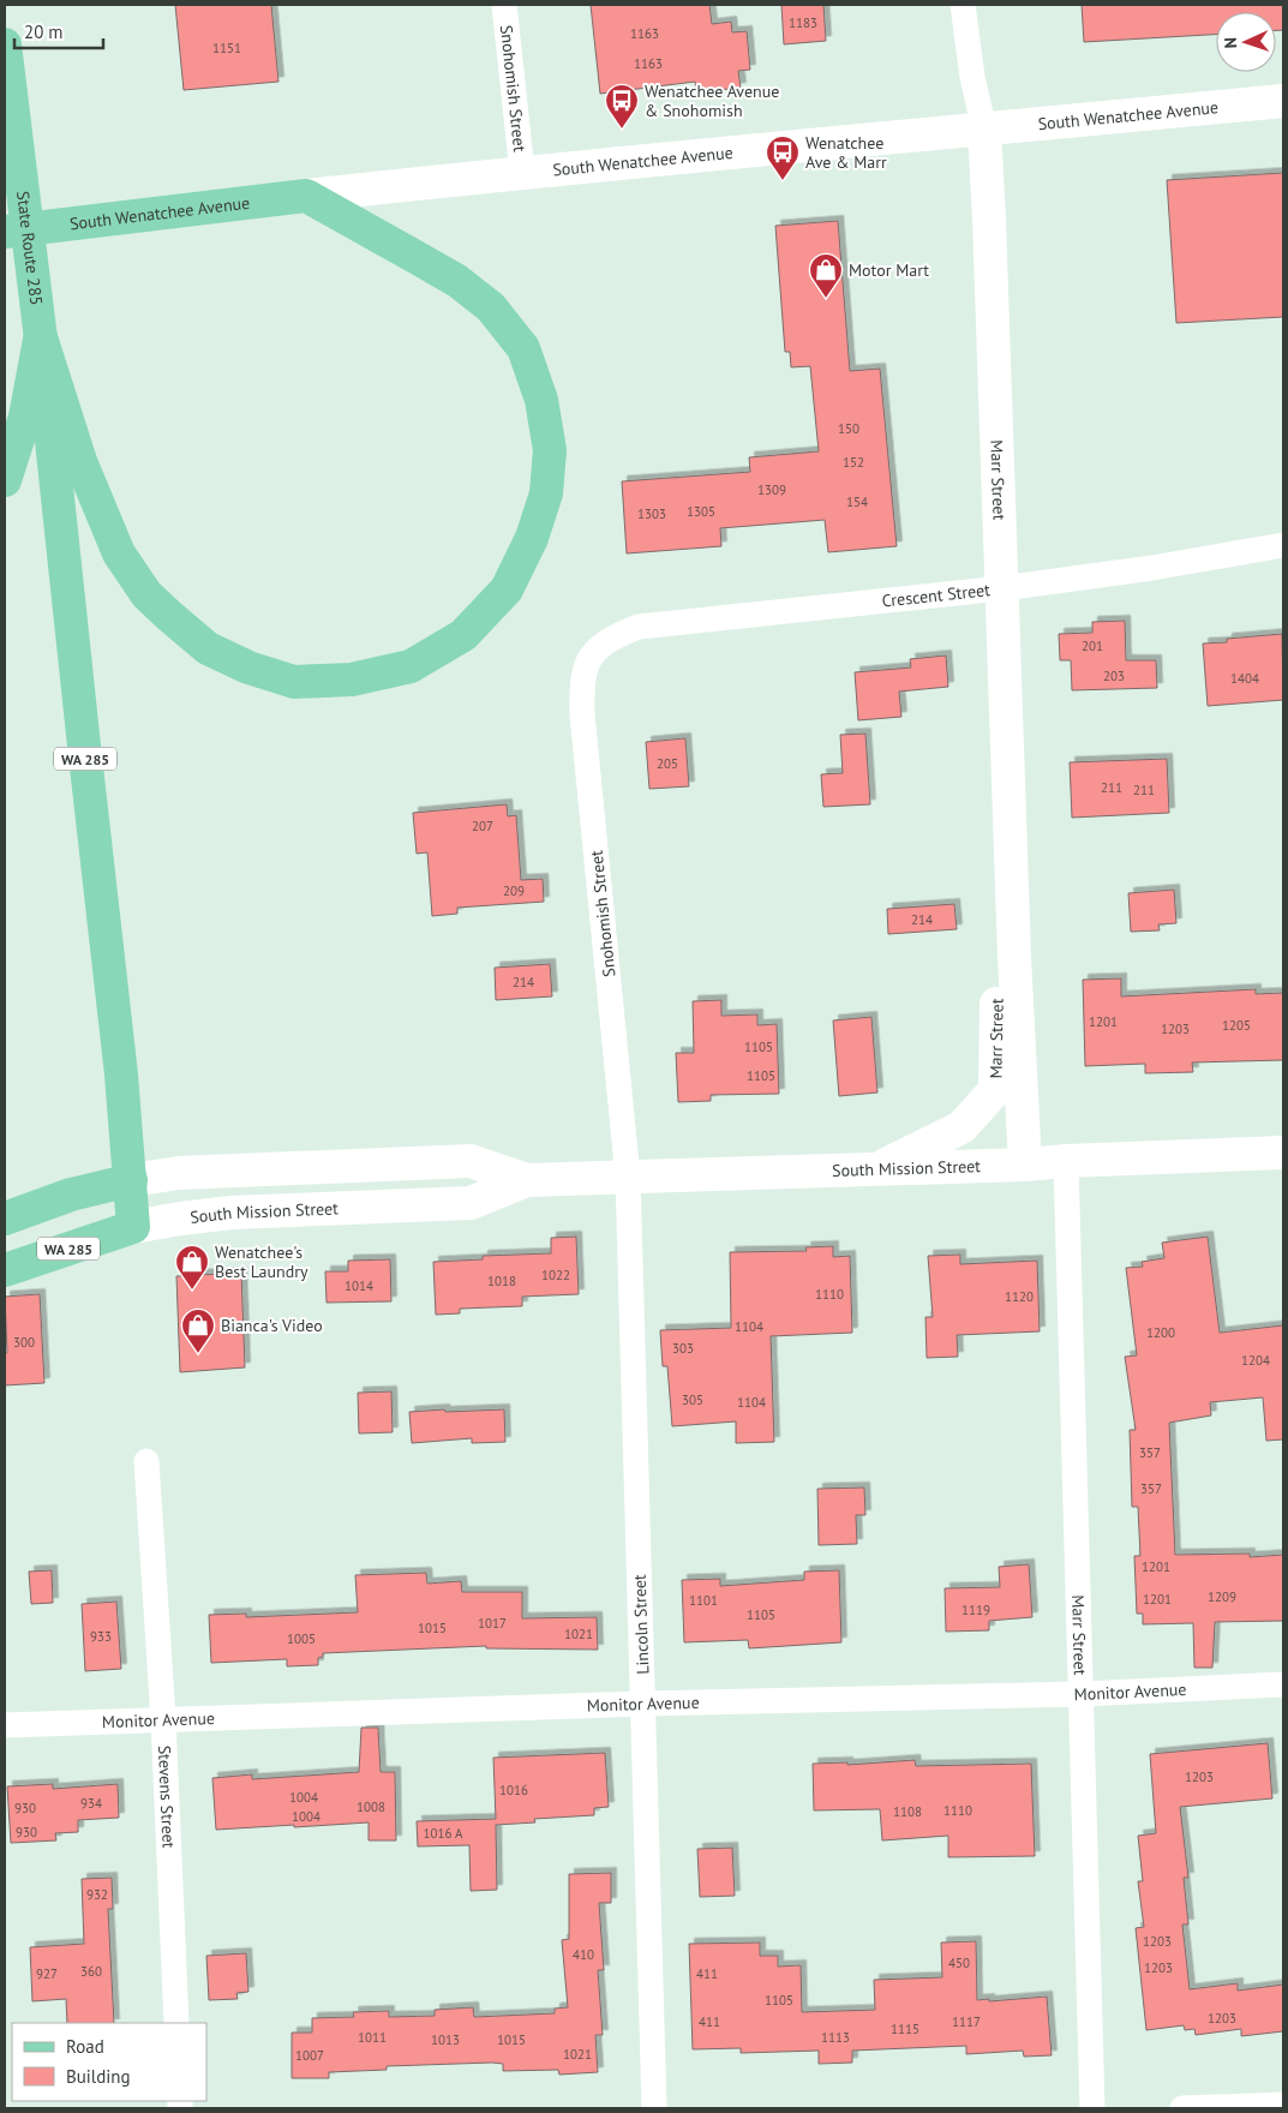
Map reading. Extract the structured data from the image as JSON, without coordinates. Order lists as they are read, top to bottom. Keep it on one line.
{"streets":{"main road":["South Wenatchee Avenue","State Route 285","Marr Street","WA 285","South Mission Street"],"street":["Snohomish Street","Crescent Street","Lincoln Street","Monitor Avenue","Stevens Street"]},"crossings":[["Snohomish Street","South Wenatchee Avenue"],["Snohomish Street","Crescent Street"],["Snohomish Street","South Mission Street"],["Snohomish Street","Lincoln Street"],["South Wenatchee Avenue","Marr Street"],["State Route 285","WA 285"],["Marr Street","Crescent Street"],["Marr Street","South Mission Street"],["Marr Street","Monitor Avenue"],["WA 285","South Mission Street"],["South Mission Street","Lincoln Street"],["Lincoln Street","Monitor Avenue"],["Monitor Avenue","Stevens Street"]],"places":{"bus stop":["Wenatchee Avenue & Snohomish","Wenatchee Ave & Marr"],"shop":["Motor Mart","Wenatchee's Best Laundry","Bianca's Video"]},"house_numbers":["1183","1163","1151","1163","150","152","1309","154","1305","1303","201","203","1404","205","211","211","207","209","214","214","1201","1205","1203","1105","1105","1022","1018","1014","1110","1120","1104","1200","300","303","1204","305","1104","357","357","1201","1209","1201","1101","1119","1105","1017","1015","1021","933","1005","1203","1016","1004","934","1008","930","1110","1108","1004","930","1016 A","932","1203","410","450","1203","360","927","411","1105","1203","411","1117","1115","1011","1113","1013","1015","1021","1007"],"legend":["Road","Building"],"scale_bar":"20 m","north":"left"}
